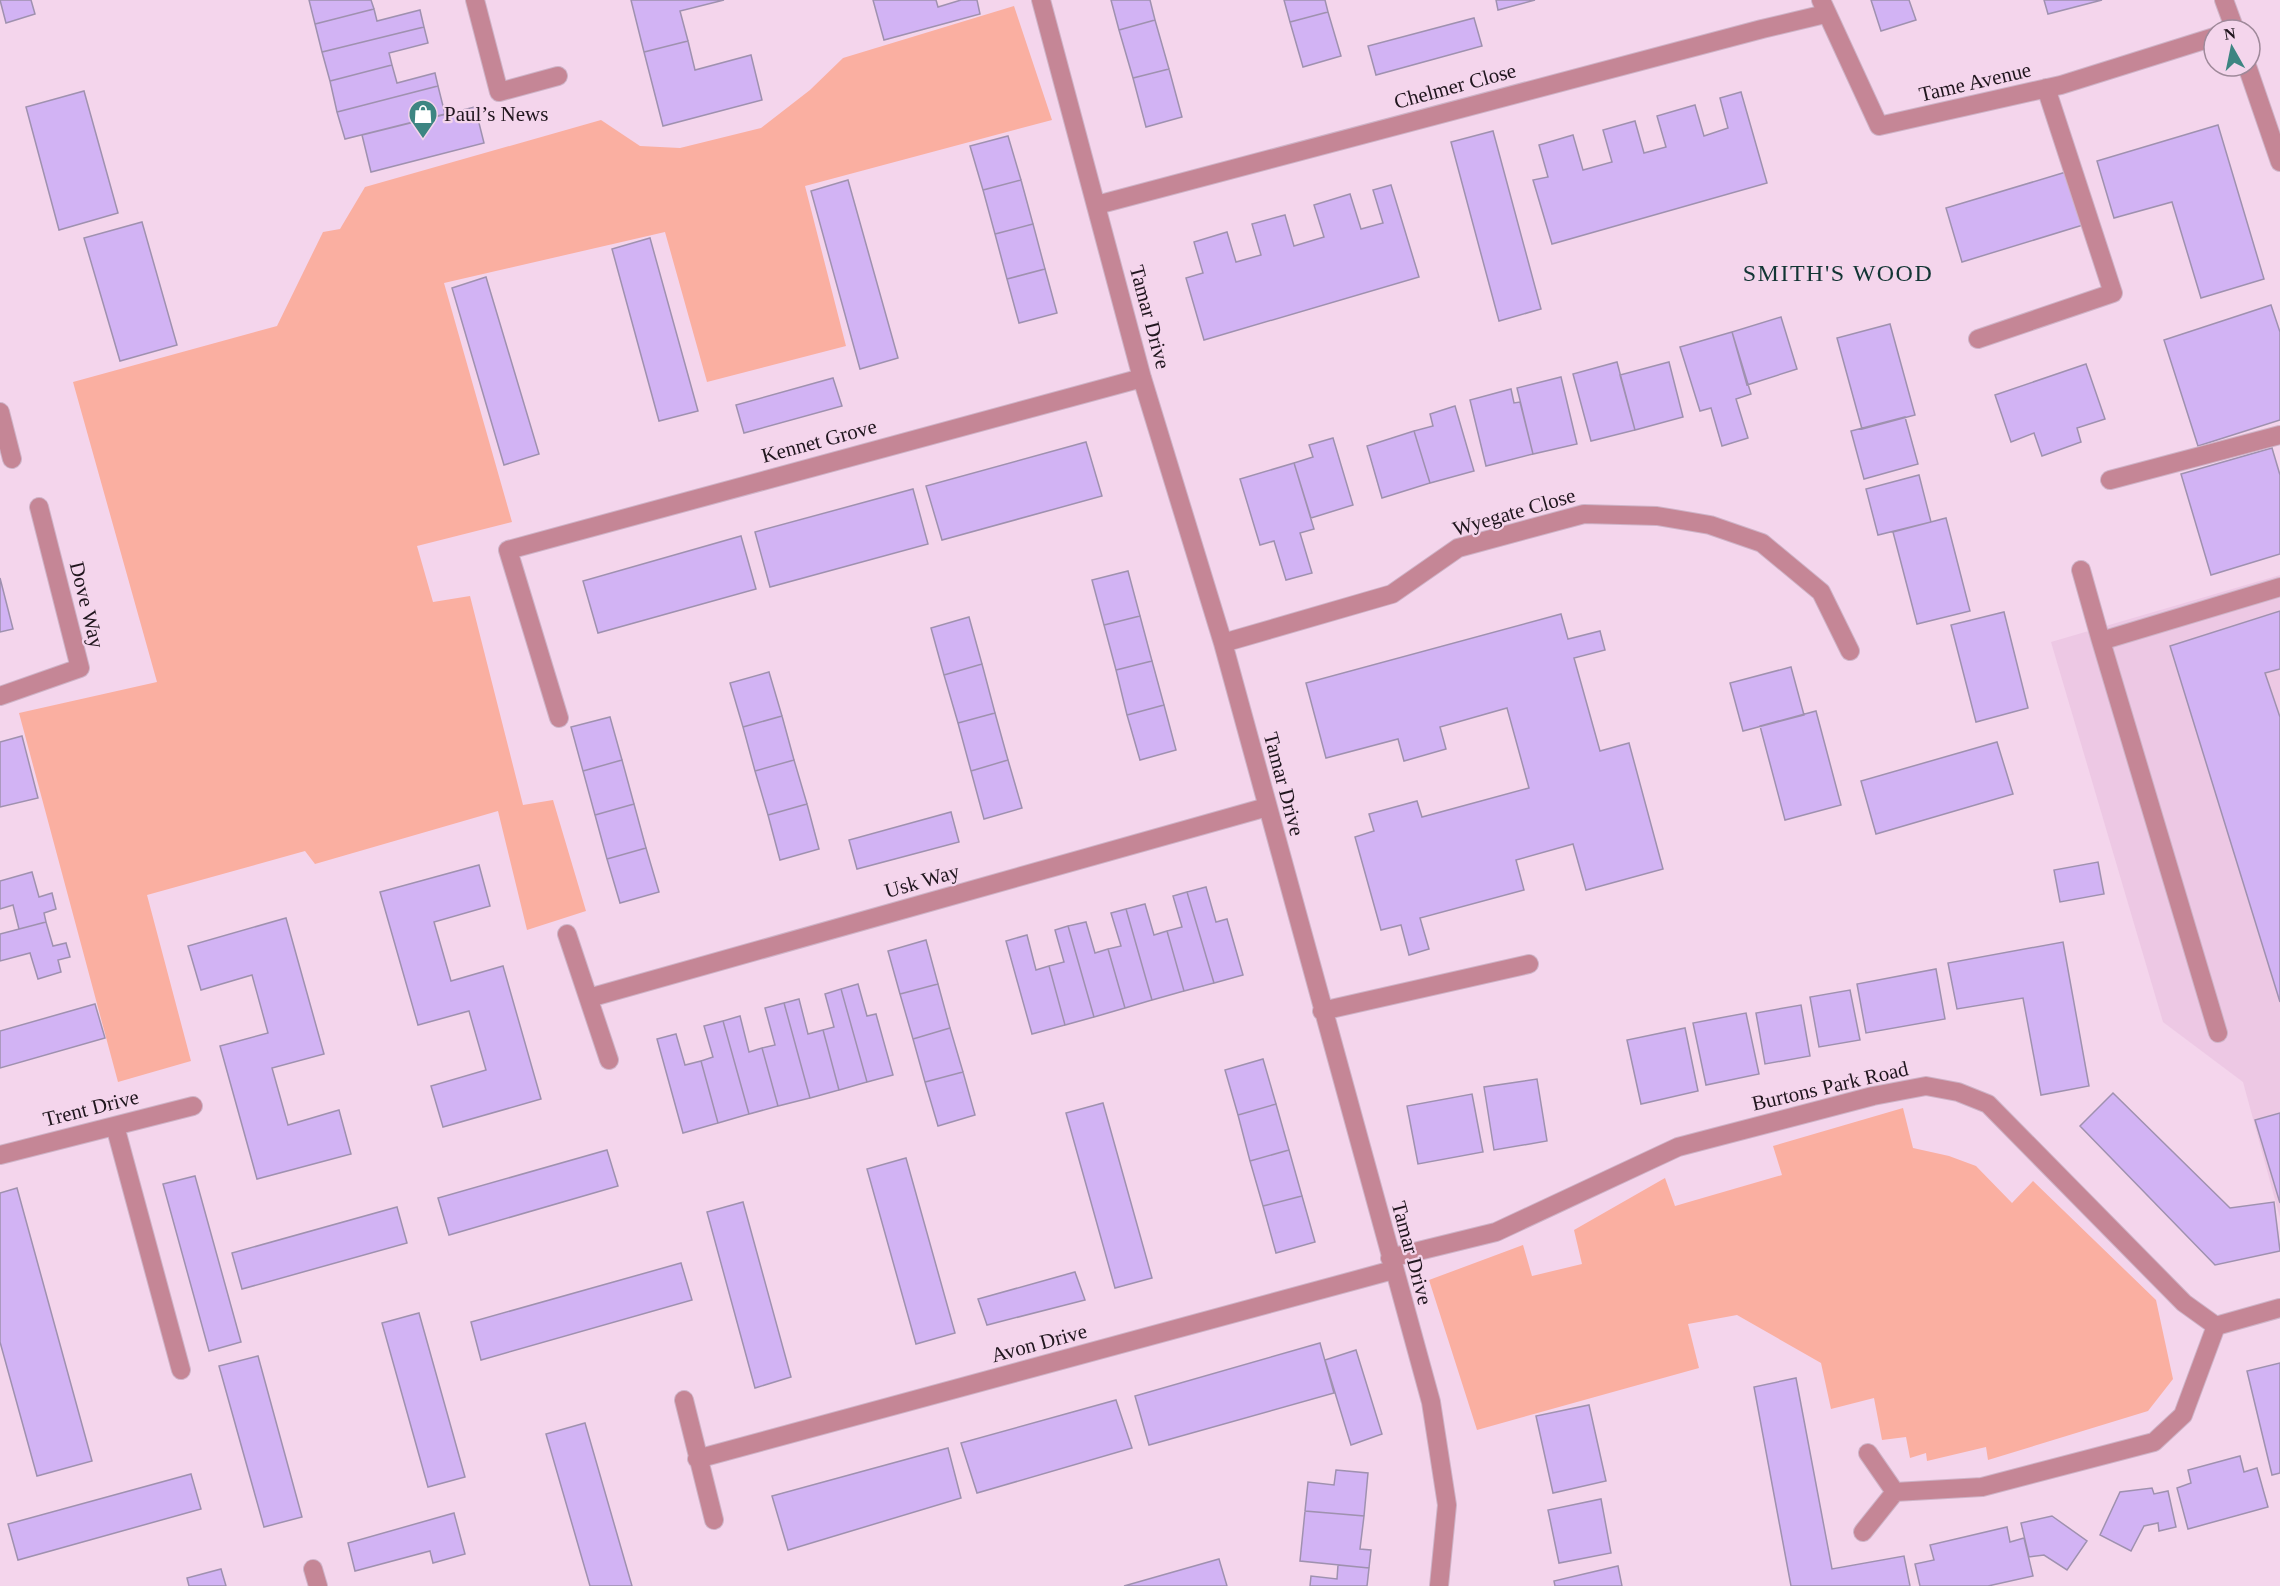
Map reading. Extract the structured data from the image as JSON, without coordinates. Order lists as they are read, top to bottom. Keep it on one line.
{"streets":{"street":["Tame Avenue","Chelmer Close","Tamar Drive","Kennet Grove","Wyegate Close","Dove Way","Usk Way","Burtons Park Road","Trent Drive","Avon Drive"]},"crossings":[["Tame Avenue","Chelmer Close"],["Chelmer Close","Tamar Drive"],["Tamar Drive","Kennet Grove"],["Tamar Drive","Wyegate Close"],["Tamar Drive","Usk Way"],["Tamar Drive","Burtons Park Road"],["Tamar Drive","Avon Drive"],["Burtons Park Road","Avon Drive"]],"districts":["SMITH'S WOOD"],"places":{"shop":["Paul’s News"]},"north":"top"}
